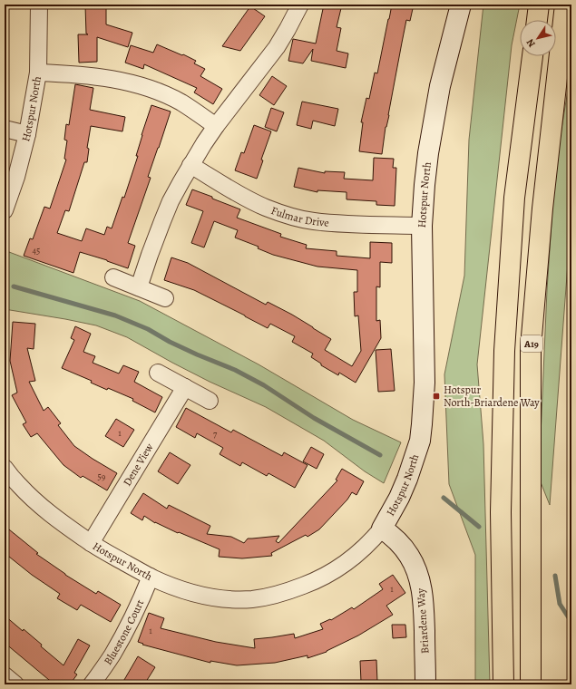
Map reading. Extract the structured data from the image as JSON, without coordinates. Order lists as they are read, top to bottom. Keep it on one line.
{"streets":{"highway":["A19"],"street":["Hotspur North","Fulmar Drive","Dene View","Briardene Way","Bluestone Court"]},"crossings":[["Hotspur North","Fulmar Drive"],["Hotspur North","Dene View"],["Hotspur North","Briardene Way"],["Hotspur North","Bluestone Court"]],"places":{"transit":["Hotspur North-Briardene Way"]},"house_numbers":["45","1","7","59","1","1"],"north":"bottom left"}
